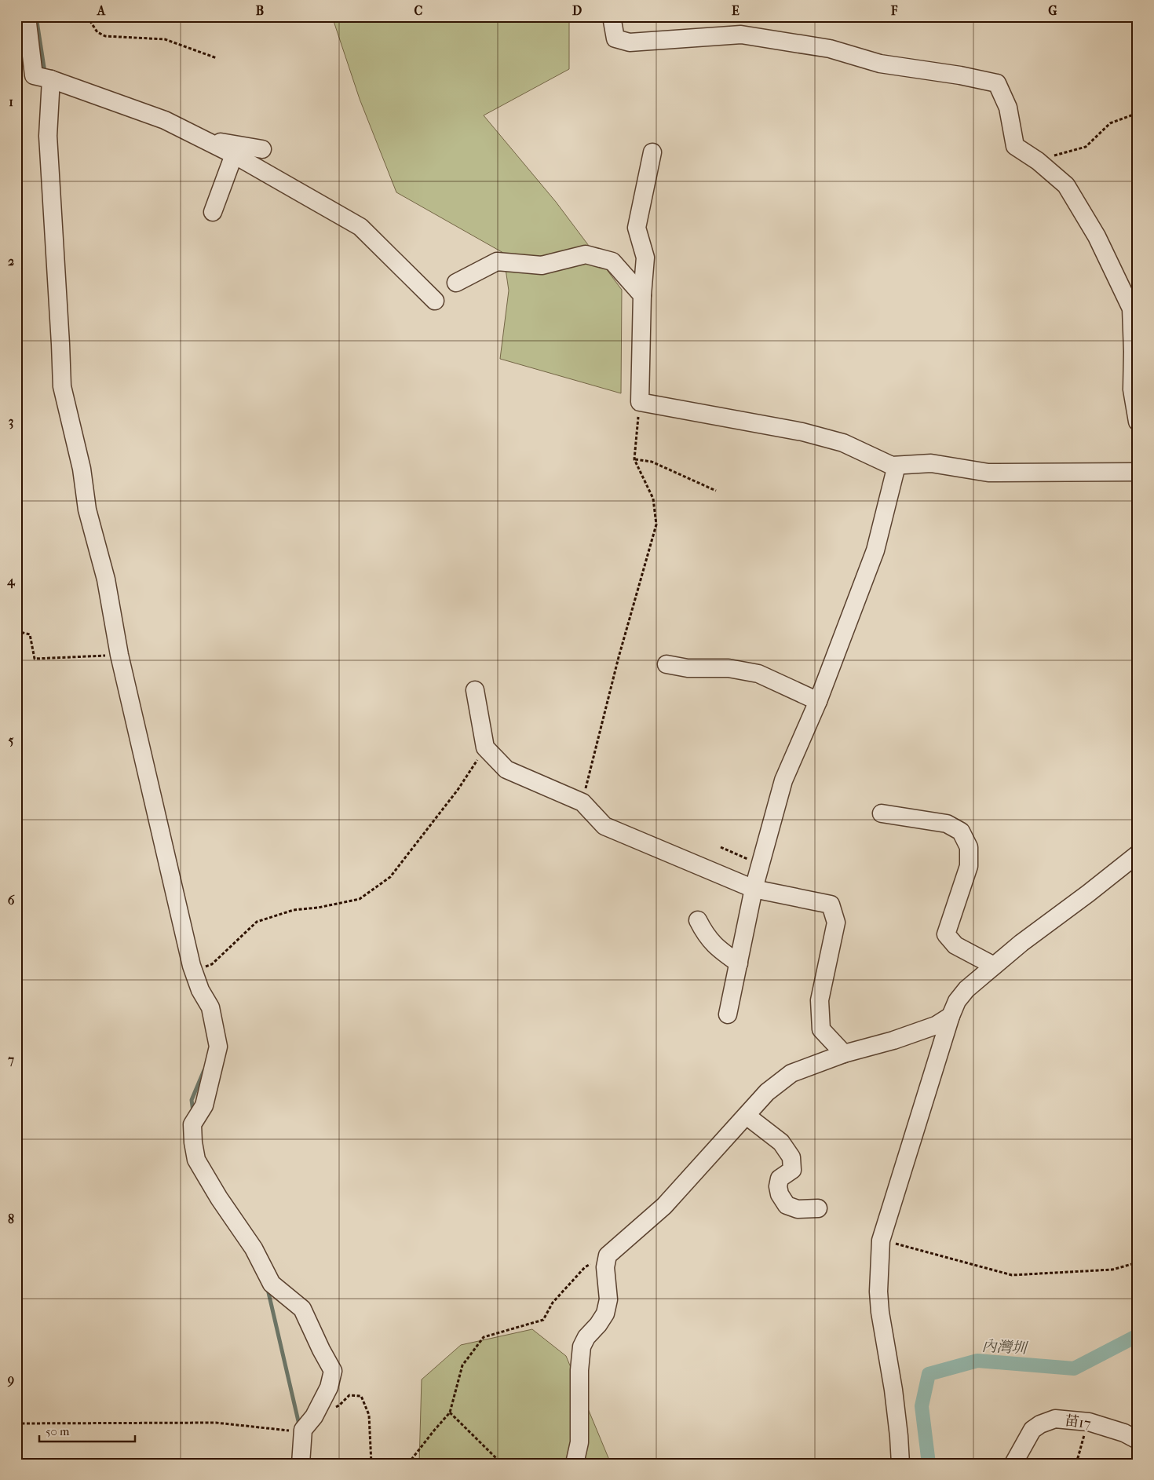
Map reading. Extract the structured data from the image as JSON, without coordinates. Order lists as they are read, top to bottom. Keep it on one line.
{"streets":{"street":["苗17"]},"water":["內灣圳"],"scale_bar":"50 m","grid":{"columns":["A","B","C","D","E","F","G"],"rows":["1","2","3","4","5","6","7","8","9"]}}
